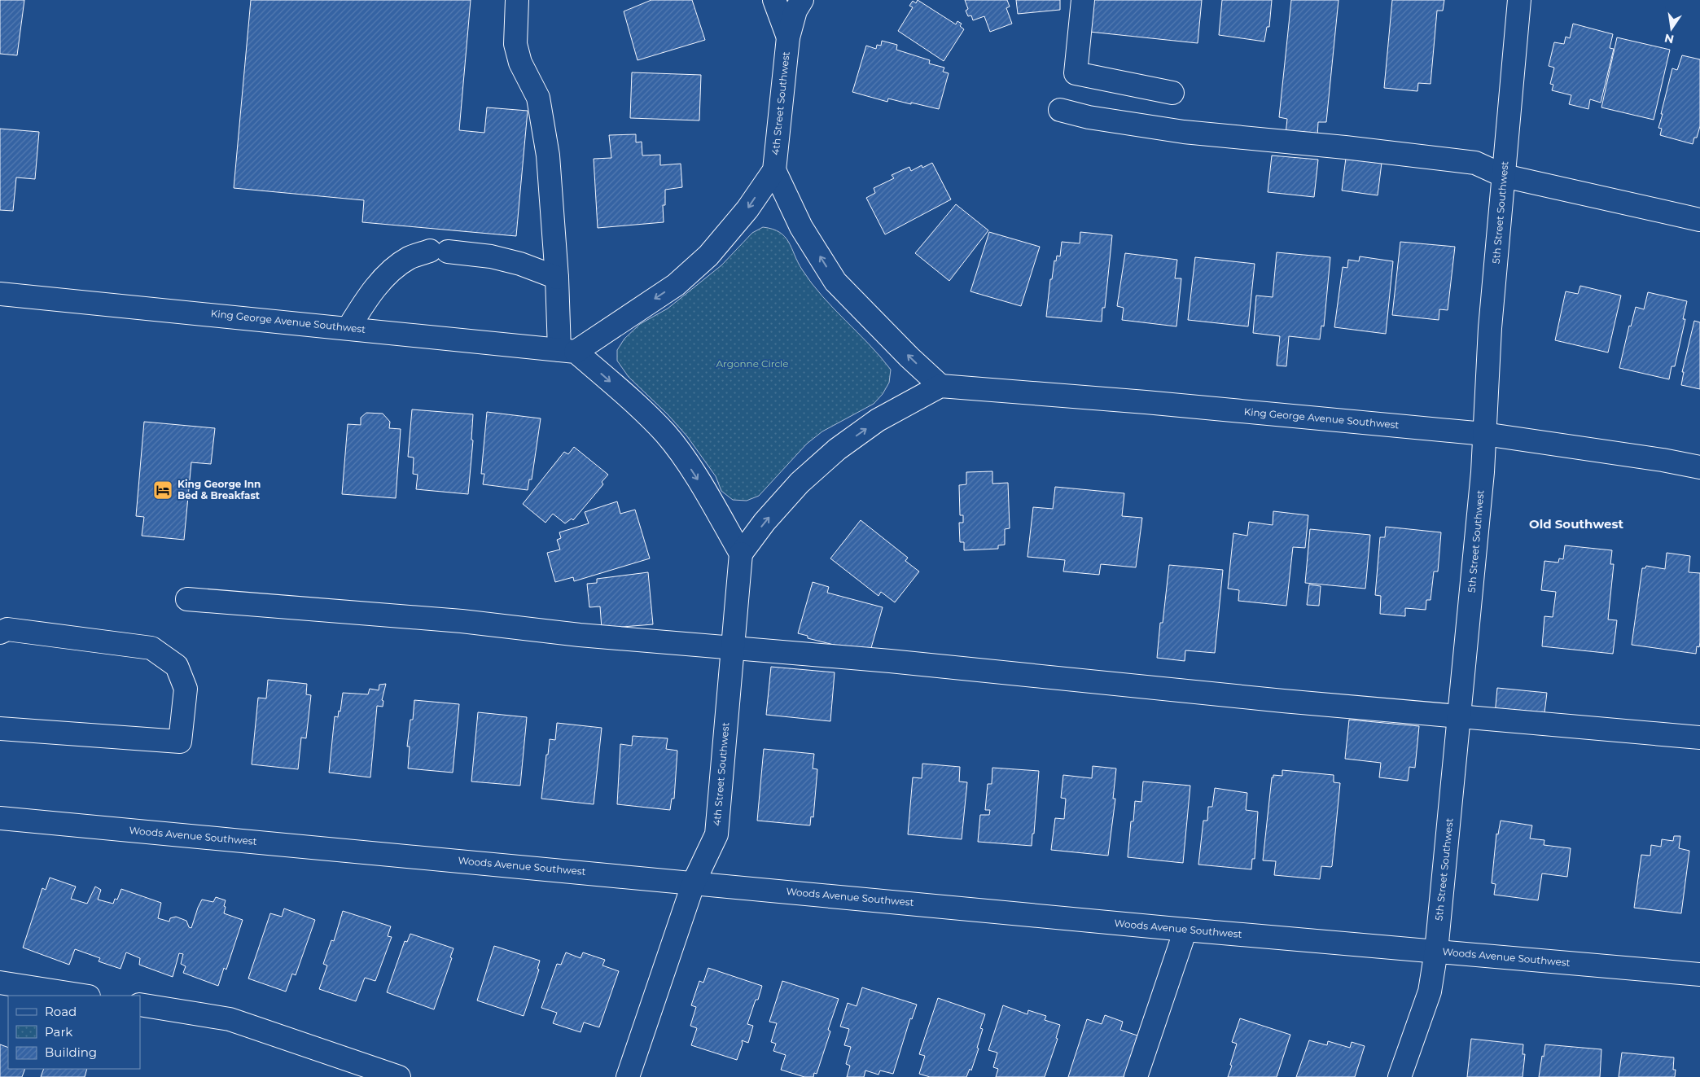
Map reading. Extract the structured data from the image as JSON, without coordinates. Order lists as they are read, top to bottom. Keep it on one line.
{"streets":{"street":["4th Street Southwest","5th Street Southwest","King George Avenue Southwest","Woods Avenue Southwest"]},"crossings":[["4th Street Southwest","Woods Avenue Southwest"],["5th Street Southwest","King George Avenue Southwest"],["5th Street Southwest","Woods Avenue Southwest"]],"districts":["Old Southwest"],"parks":["Argonne Circle"],"places":{"hotel":["King George Inn Bed & Breakfast"]},"legend":["Road","Park","Building"],"north":"bottom"}
